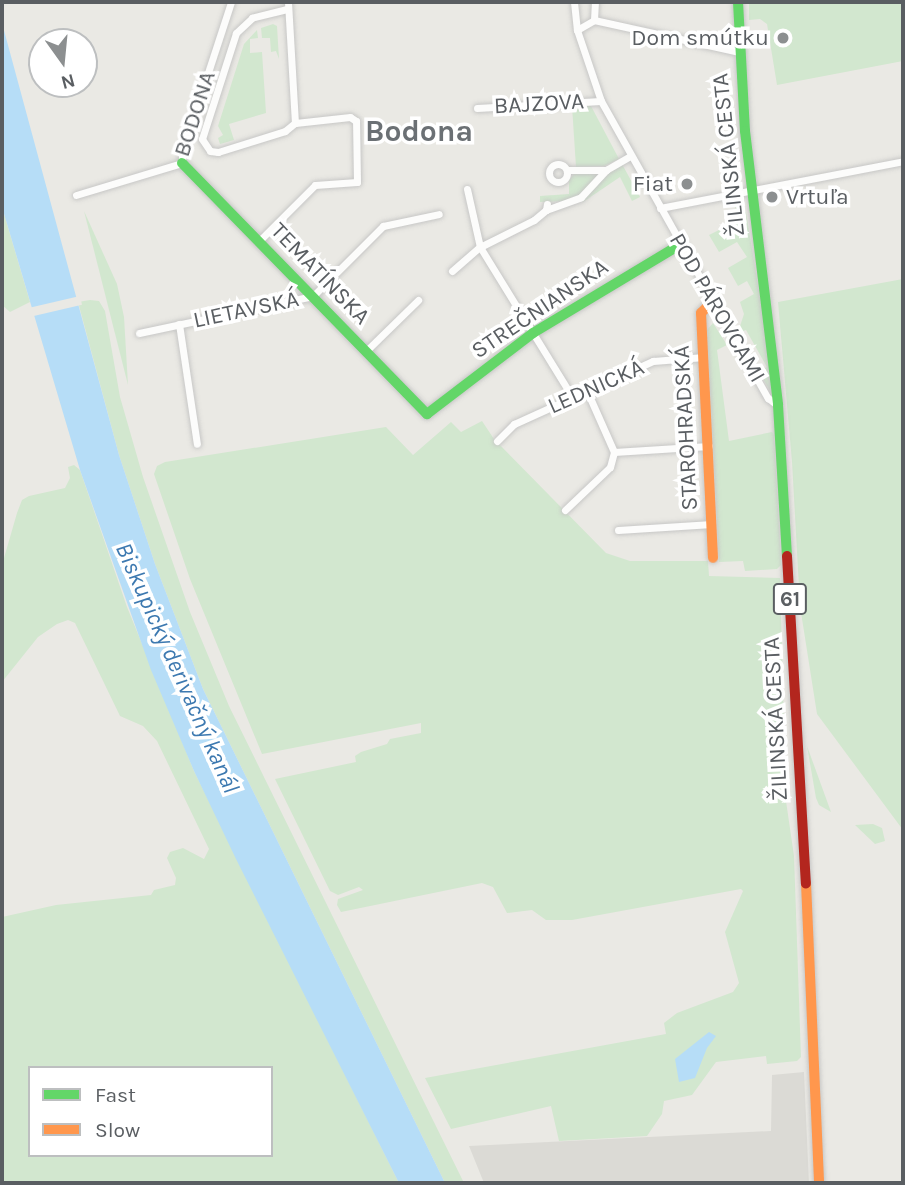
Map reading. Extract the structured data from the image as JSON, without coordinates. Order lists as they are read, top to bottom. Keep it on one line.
{"streets":{"main road":["ŽILINSKÁ CESTA","TEMATÍNSKA","STREČNIANSKA","STAROHRADSKÁ","61"],"street":["BAJZOVA","BODONA","POD PÁROVCAMI","LIETAVSKÁ","LEDNICKÁ"]},"crossings":[["BAJZOVA","POD PÁROVCAMI"],["BODONA","TEMATÍNSKA"],["ŽILINSKÁ CESTA","POD PÁROVCAMI"],["TEMATÍNSKA","STREČNIANSKA"],["TEMATÍNSKA","LIETAVSKÁ"],["POD PÁROVCAMI","STREČNIANSKA"],["POD PÁROVCAMI","STAROHRADSKÁ"],["LEDNICKÁ","STAROHRADSKÁ"]],"districts":["Bodona"],"water":["Biskupický derivačný kanál"],"places":["Dom smútku","Fiat","Vrtuľa"],"legend":["Fast","Slow"],"north":"bottom"}
